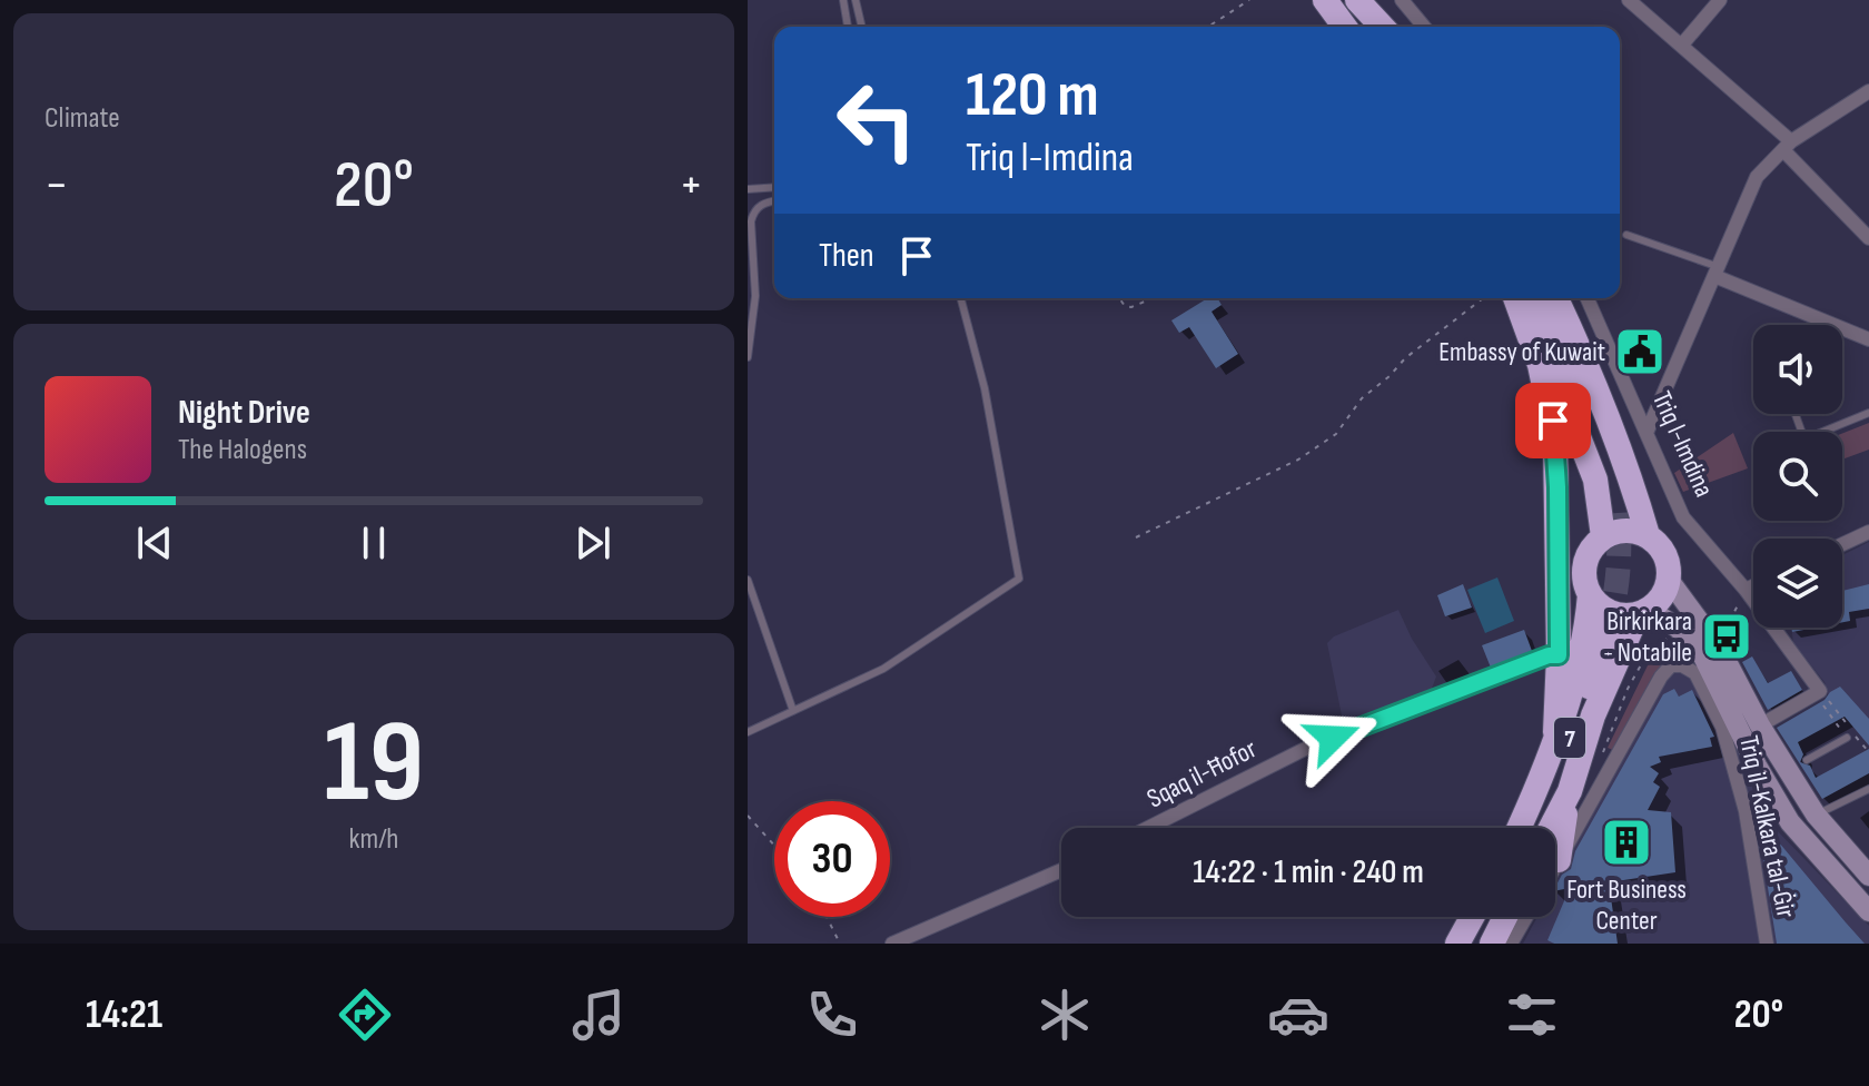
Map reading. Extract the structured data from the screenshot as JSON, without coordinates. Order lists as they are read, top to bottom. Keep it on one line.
{"streets":{"highway":["7"],"street":["Triq l-Imdina","Sqaq il-Ħofor","Triq il-Kalkara tal-Ġir"]},"places":{"public building":["Embassy of Kuwait"],"bus stop":["Birkirkara - Notabile"],"building":["Fort Business Center"]},"page":{"tile":["Climate",["19","km/h"]],"turn":["120 m","Triq l-Imdina"],"heat":["−","20°","+"],"then":"Then","song":["Night Drive","The Halogens"],"limit":"30","trip":"14:22 · 1 min · 240 m","tabs":["14:21","20°"]}}
